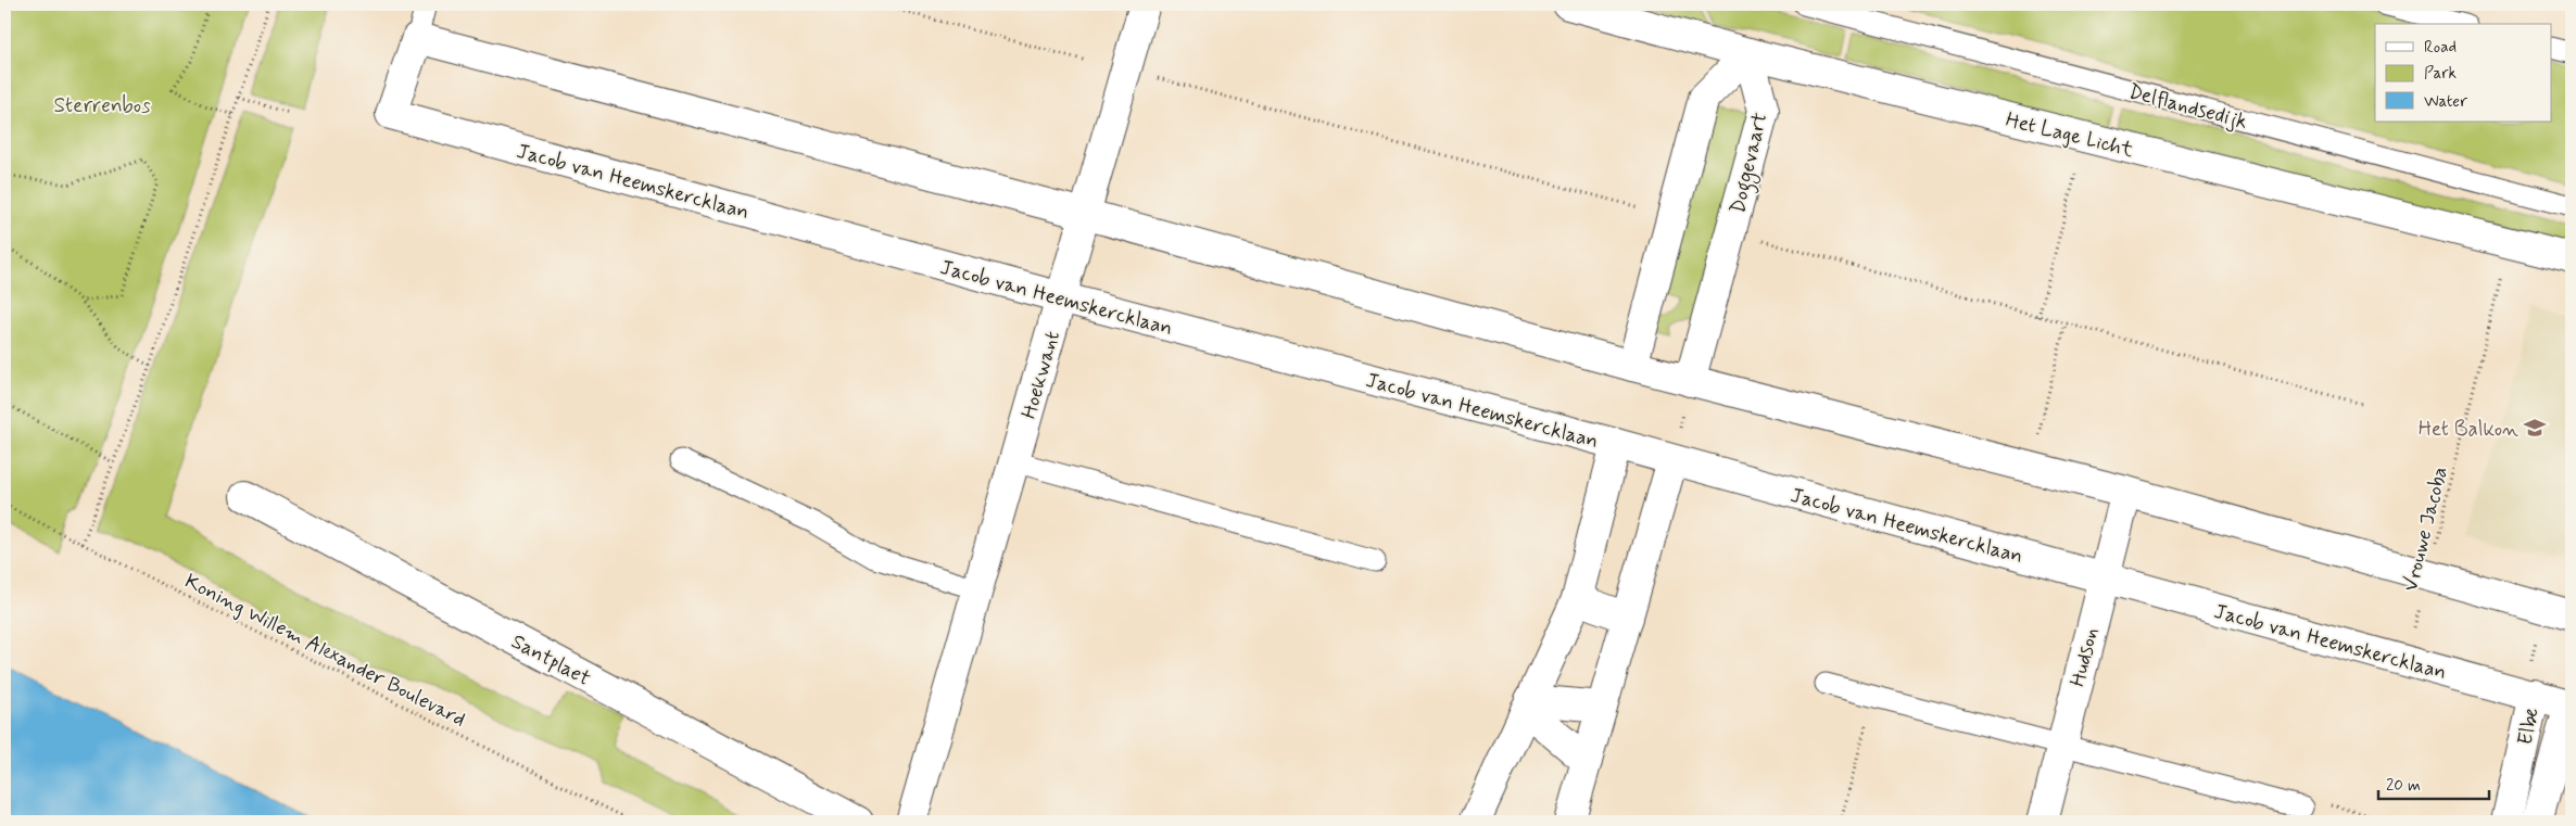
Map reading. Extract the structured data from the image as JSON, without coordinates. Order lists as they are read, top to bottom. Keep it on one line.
{"streets":{"street":["Het Lage Licht","Doggevaart","Jacob van Heemskercklaan","Hoekwant","Hudson","Santplaet","Elbe"],"lane":["Delflandsedijk"],"path":["Vrouwe Jacoba","Koning Willem Alexander Boulevard"]},"crossings":[["Het Lage Licht","Doggevaart"],["Het Lage Licht","Vrouwe Jacoba"],["Jacob van Heemskercklaan","Hoekwant"],["Jacob van Heemskercklaan","Vrouwe Jacoba"],["Jacob van Heemskercklaan","Hudson"],["Jacob van Heemskercklaan","Elbe"]],"parks":["Sterrenbos"],"places":{"school or university":["Het Balkon"]},"legend":["Road","Park","Water"],"scale_bar":"20 m"}
